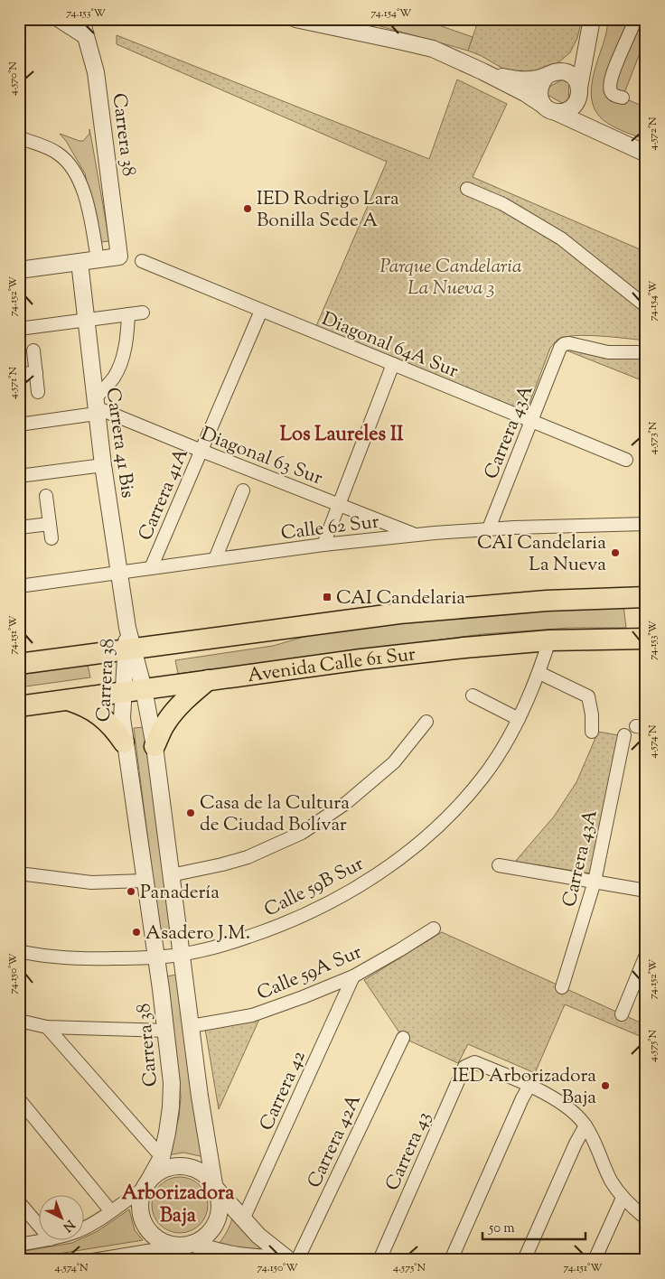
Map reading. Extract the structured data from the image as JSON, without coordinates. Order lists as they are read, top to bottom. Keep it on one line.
{"streets":{"main road":["Avenida Calle 61 Sur"],"street":["Carrera 38","Diagonal 64A Sur","Carrera 43A","Carrera 41 Bis","Diagonal 63 Sur","Carrera 41A","Calle 62 Sur","Calle 59B Sur","Calle 59A Sur","Carrera 42","Carrera 42A","Carrera 43"]},"crossings":[["Carrera 38","Carrera 41 Bis"],["Carrera 38","Avenida Calle 61 Sur"],["Carrera 38","Calle 59B Sur"],["Carrera 38","Calle 59A Sur"],["Diagonal 64A Sur","Carrera 43A"],["Diagonal 64A Sur","Carrera 41A"],["Carrera 43A","Calle 62 Sur"],["Carrera 41 Bis","Diagonal 63 Sur"],["Carrera 41 Bis","Calle 62 Sur"],["Diagonal 63 Sur","Carrera 41A"],["Diagonal 63 Sur","Calle 62 Sur"],["Carrera 41A","Calle 62 Sur"],["Avenida Calle 61 Sur","Calle 59B Sur"],["Calle 59A Sur","Carrera 42"]],"districts":["Los Laureles II","Arborizadora Baja"],"parks":["Parque Candelaria La Nueva 3"],"places":{"other":["IED Rodrigo Lara Bonilla Sede A","CAI Candelaria La Nueva","Casa de la Cultura de Ciudad Bolívar","Panadería","Asadero J.M.","IED Arborizadora Baja"],"transit":["CAI Candelaria"]},"scale_bar":"50 m","north":"bottom right","coordinates":["74.153°W","74.154°W","4.570°N","4.572°N","74.152°W","4.571°N","4.573°N","74.151°W","4.574°N","74.150°W","4.575°N"]}
